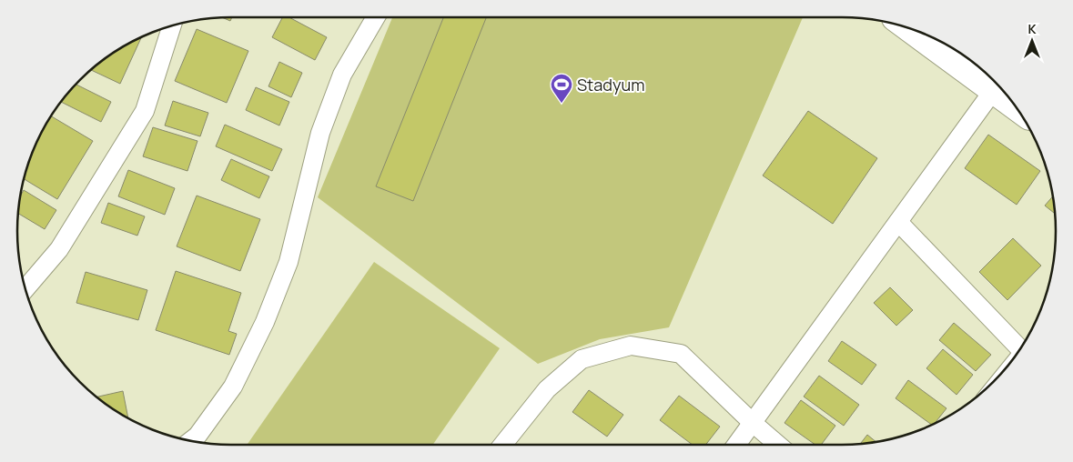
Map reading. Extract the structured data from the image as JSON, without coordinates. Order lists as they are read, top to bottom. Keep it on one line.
{"places":{"sports":["Stadyum"]},"north":"top"}
